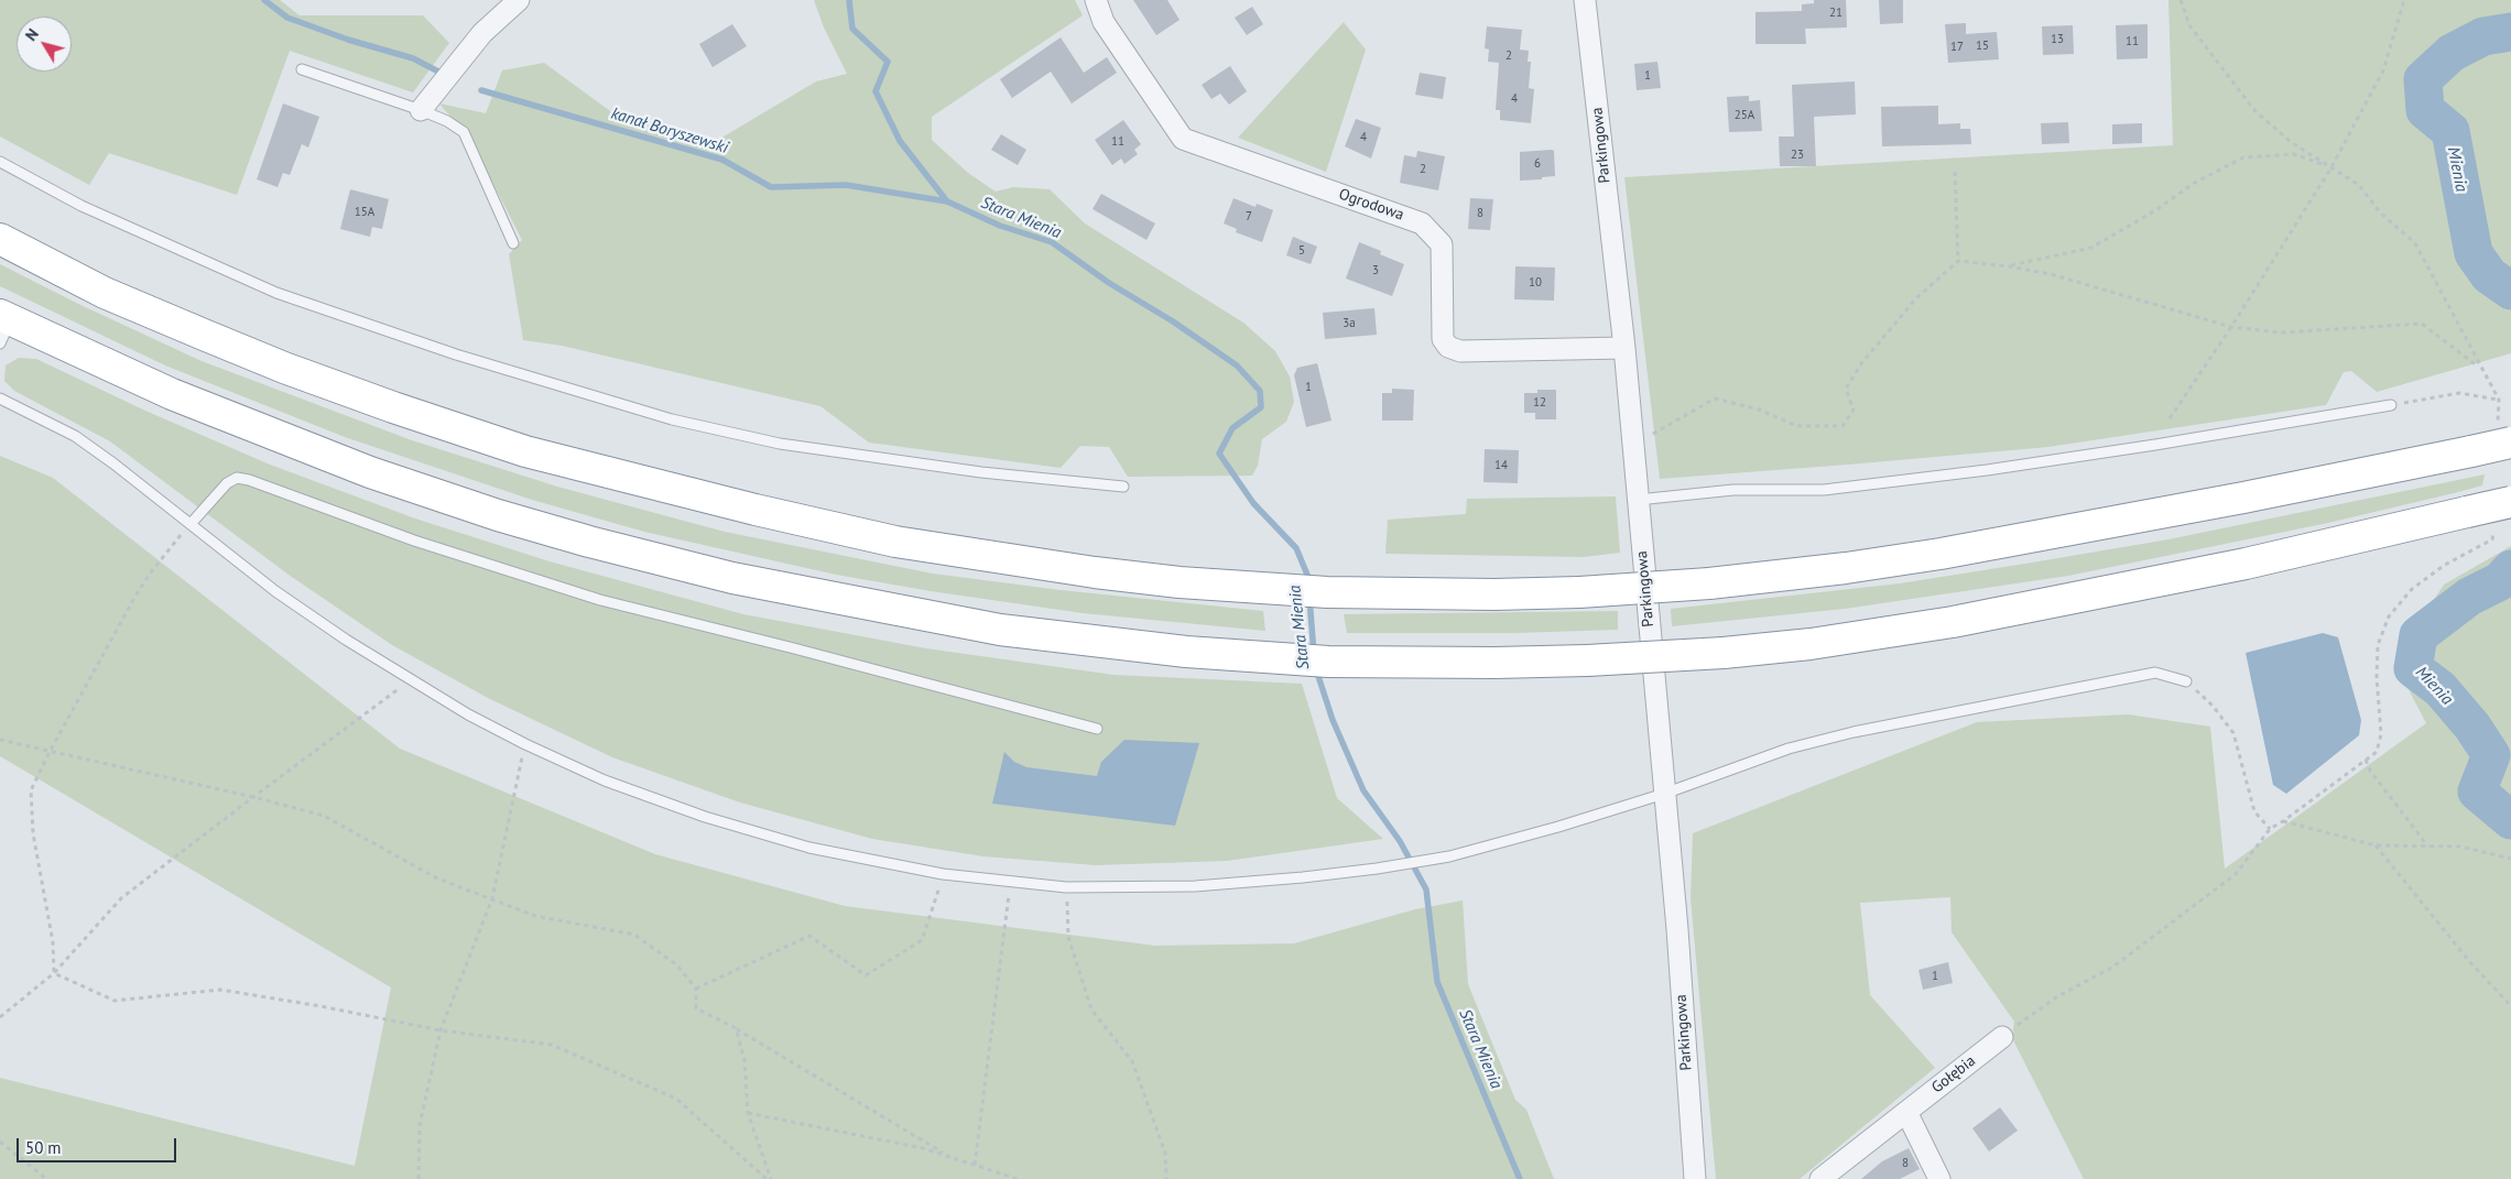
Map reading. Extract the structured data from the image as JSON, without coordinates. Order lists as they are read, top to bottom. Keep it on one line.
{"streets":{"street":["Parkingowa","Ogrodowa","Gołębia"]},"crossings":[["Parkingowa","Ogrodowa"]],"water":["kanał Boryszewski","Mienia","Stara Mienia"],"house_numbers":["21","13","11","15","17","2","1","4","25A","4","11","23","6","2","15A","8","7","5","3","10","3a","1","12","14","1","8"],"scale_bar":"50 m","north":"top left"}
